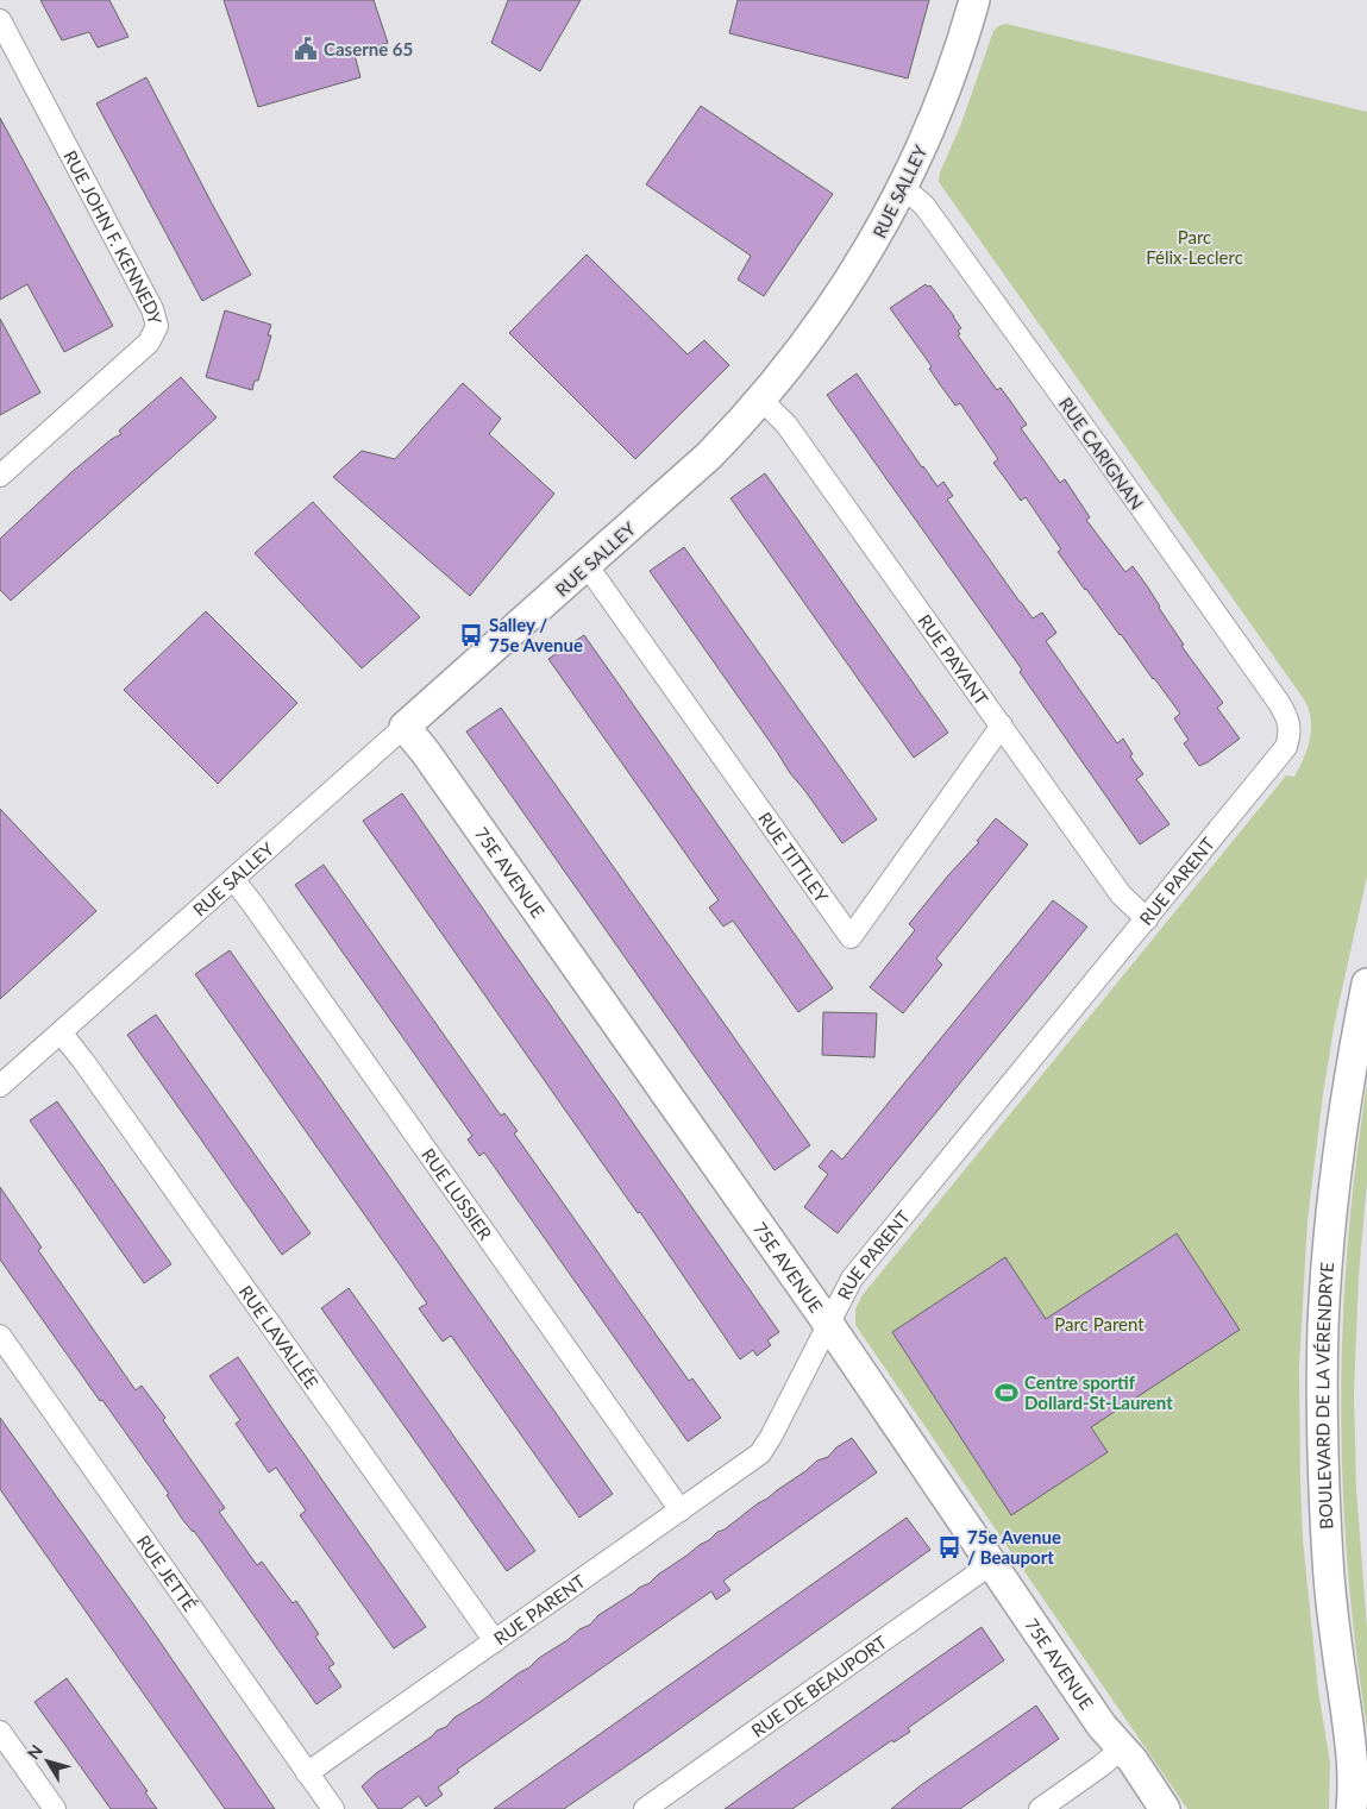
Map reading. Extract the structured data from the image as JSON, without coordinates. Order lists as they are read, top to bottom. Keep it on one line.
{"streets":{"street":["RUE SALLEY","RUE JOHN F. KENNEDY","RUE CARIGNAN","RUE PAYANT","RUE TITTLEY","75E AVENUE","RUE PARENT","RUE LUSSIER","RUE LAVALLÉE","BOULEVARD DE LA VÉRENDRYE","RUE JETTÉ","RUE DE BEAUPORT"]},"crossings":[["RUE SALLEY","RUE CARIGNAN"],["RUE SALLEY","RUE PAYANT"],["RUE SALLEY","RUE TITTLEY"],["RUE SALLEY","75E AVENUE"],["RUE SALLEY","RUE LUSSIER"],["RUE SALLEY","RUE LAVALLÉE"],["RUE CARIGNAN","RUE PARENT"],["RUE PAYANT","RUE TITTLEY"],["RUE PAYANT","RUE PARENT"],["75E AVENUE","RUE PARENT"],["75E AVENUE","RUE DE BEAUPORT"],["RUE PARENT","RUE LUSSIER"],["RUE PARENT","RUE LAVALLÉE"],["RUE PARENT","RUE JETTÉ"]],"parks":["Parc Félix-Leclerc","Parc Parent"],"places":{"public building":["Caserne 65"],"bus stop":["Salley / 75e Avenue","75e Avenue / Beauport"],"sports":["Centre sportif Dollard-St-Laurent"]},"north":"top left"}
